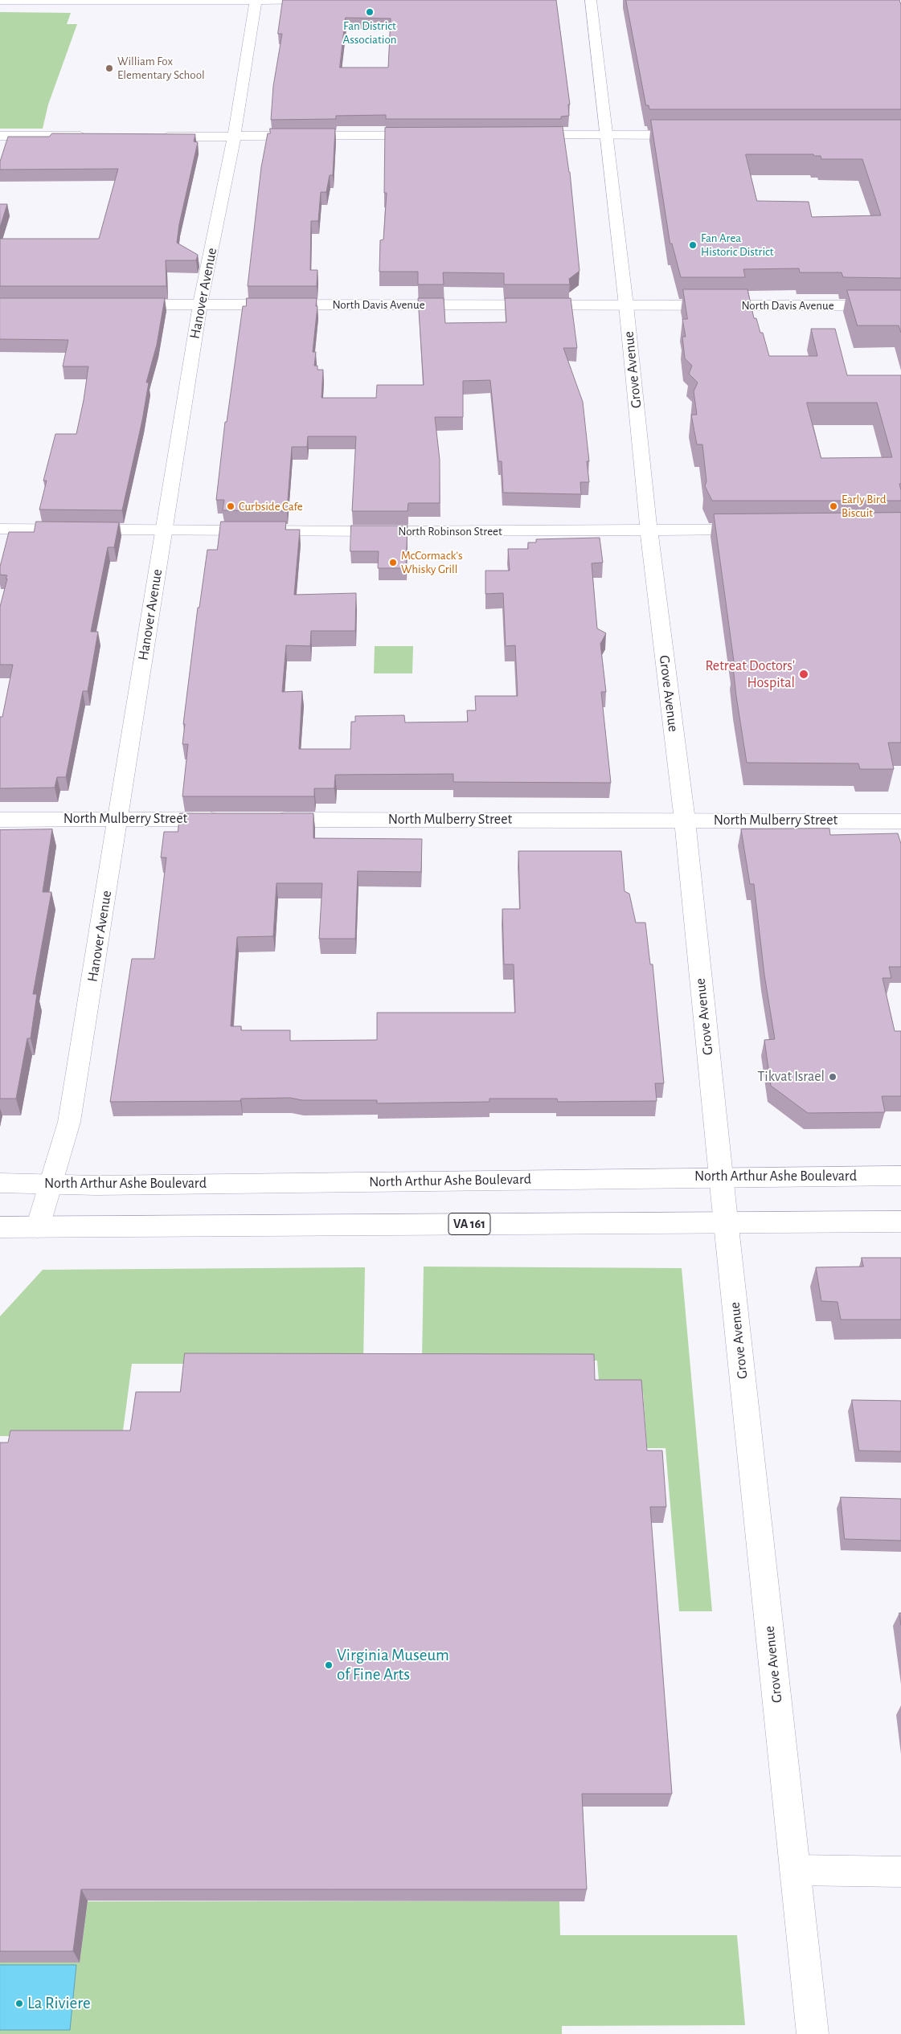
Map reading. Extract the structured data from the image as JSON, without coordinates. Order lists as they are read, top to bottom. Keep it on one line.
{"streets":{"street":["Hanover Avenue","North Davis Avenue","Grove Avenue","North Robinson Street","North Mulberry Street","North Arthur Ashe Boulevard","VA 161"]},"crossings":[["Hanover Avenue","North Davis Avenue"],["Hanover Avenue","North Robinson Street"],["Hanover Avenue","North Mulberry Street"],["Hanover Avenue","North Arthur Ashe Boulevard"],["Hanover Avenue","VA 161"],["North Davis Avenue","Grove Avenue"],["Grove Avenue","North Robinson Street"],["Grove Avenue","North Mulberry Street"],["Grove Avenue","North Arthur Ashe Boulevard"],["Grove Avenue","VA 161"]],"places":["Fan District Association","William Fox Elementary School","Fan Area Historic District","Curbside Cafe","Early Bird Biscuit","McCormack's Whisky Grill","Retreat Doctors' Hospital","Tikvat Israel","Virginia Museum of Fine Arts","La Riviere"]}
